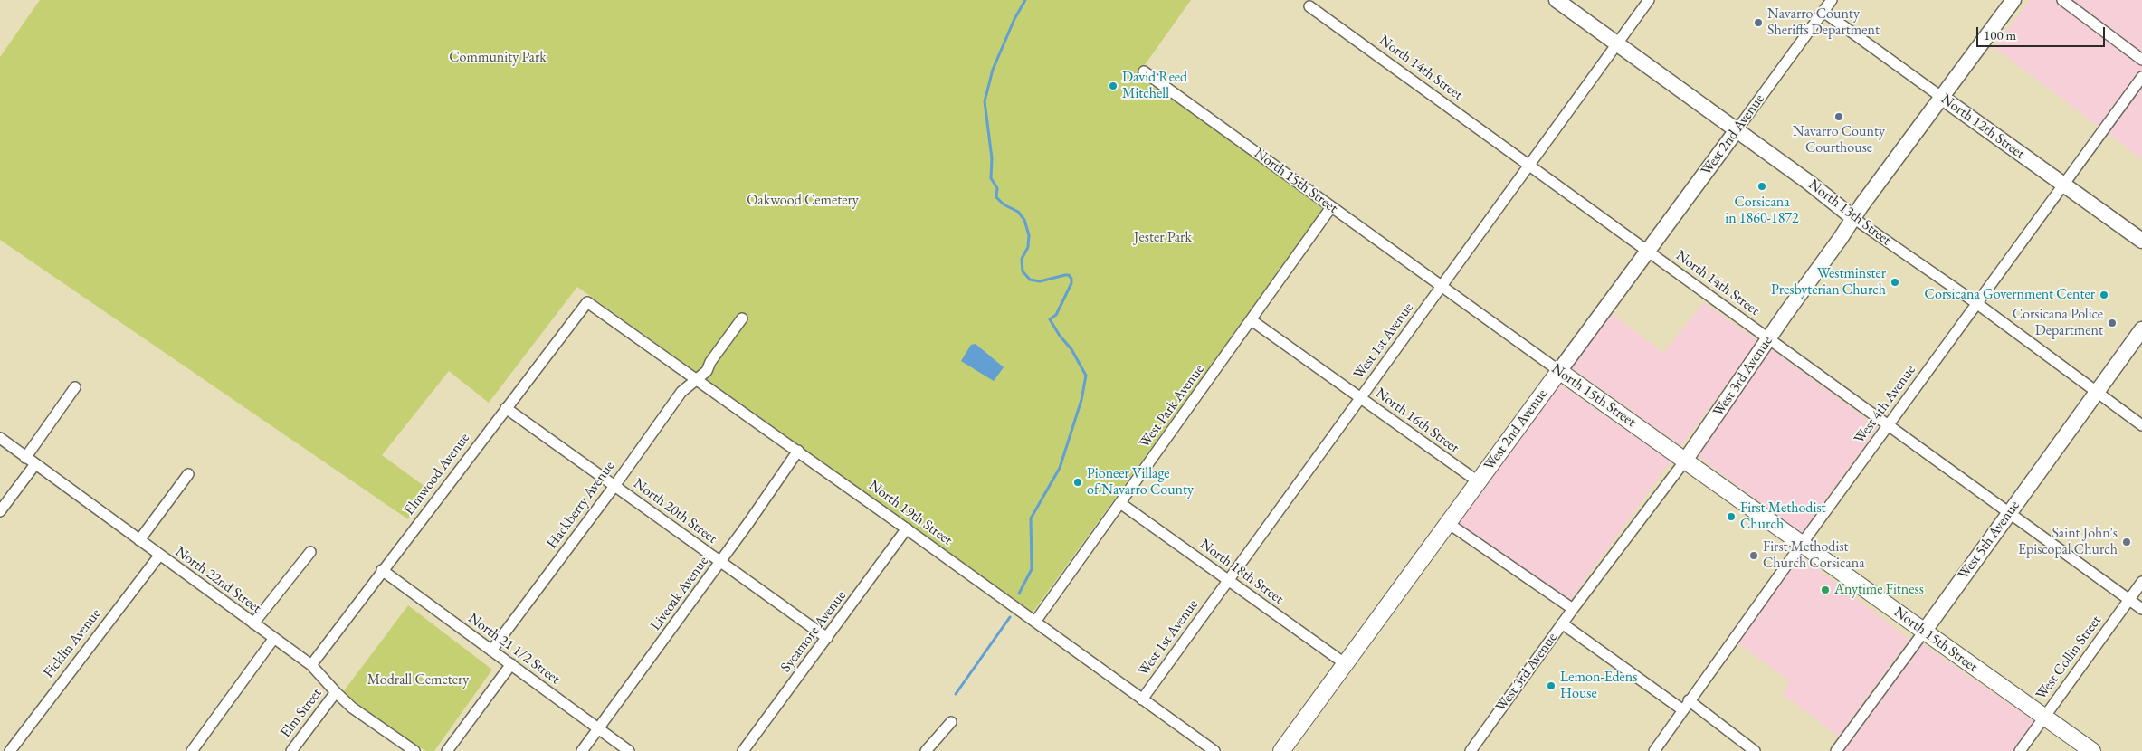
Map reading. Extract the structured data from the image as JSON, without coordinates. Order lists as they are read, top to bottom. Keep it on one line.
{"streets":{"main road":["West 2nd Avenue","North 15th Street"],"street":["North 14th Street","North 12th Street","North 13th Street","West 1st Avenue","West 3rd Avenue","West 4th Avenue","West Park Avenue","North 16th Street","Elmwood Avenue","Hackberry Avenue","North 20th Street","North 19th Street","West 5th Avenue","North 18th Street","North 22nd Street","Liveoak Avenue","Sycamore Avenue","Ficklin Avenue","North 21 1/2 Street","West Collin Street","Elm Street"]},"crossings":[["North 14th Street","West 2nd Avenue"],["North 14th Street","West 1st Avenue"],["North 14th Street","West 3rd Avenue"],["North 14th Street","West 4th Avenue"],["North 14th Street","West 5th Avenue"],["North 14th Street","West Collin Street"],["North 12th Street","West 2nd Avenue"],["North 12th Street","West 3rd Avenue"],["North 12th Street","West 4th Avenue"],["West 2nd Avenue","North 15th Street"],["West 2nd Avenue","North 13th Street"],["West 2nd Avenue","North 16th Street"],["West 2nd Avenue","North 18th Street"],["North 15th Street","West 1st Avenue"],["North 15th Street","West 3rd Avenue"],["North 15th Street","West 4th Avenue"],["North 15th Street","West Park Avenue"],["North 15th Street","West 5th Avenue"],["North 15th Street","West Collin Street"],["North 13th Street","West 1st Avenue"],["North 13th Street","West 3rd Avenue"],["North 13th Street","West 4th Avenue"],["North 13th Street","West 5th Avenue"],["West 1st Avenue","North 16th Street"],["West 1st Avenue","North 19th Street"],["West 1st Avenue","North 18th Street"],["West Park Avenue","North 16th Street"],["West Park Avenue","North 19th Street"],["West Park Avenue","North 18th Street"],["Elmwood Avenue","North 20th Street"],["Elmwood Avenue","North 19th Street"],["Elmwood Avenue","North 22nd Street"],["Elmwood Avenue","North 21 1/2 Street"],["Hackberry Avenue","North 20th Street"],["Hackberry Avenue","North 19th Street"],["Hackberry Avenue","North 21 1/2 Street"],["North 20th Street","Liveoak Avenue"],["North 20th Street","Sycamore Avenue"],["North 19th Street","Liveoak Avenue"],["North 19th Street","Sycamore Avenue"],["North 22nd Street","Ficklin Avenue"],["North 22nd Street","Elm Street"],["Liveoak Avenue","North 21 1/2 Street"]],"parks":["Community Park","Oakwood Cemetery","Jester Park","Modrall Cemetery"],"places":["Navarro County Sheriffs Department","David Reed Mitchell","Navarro County Courthouse","Corsicana in 1860-1872","Westminster Presbyterian Church","Corsicana Government Center","Corsicana Police Department","Pioneer Village of Navarro County","First Methodist Church","Saint John's Episcopal Church","First Methodist Church Corsicana","Anytime Fitness","Lemon-Edens House"],"scale_bar":"100 m"}
